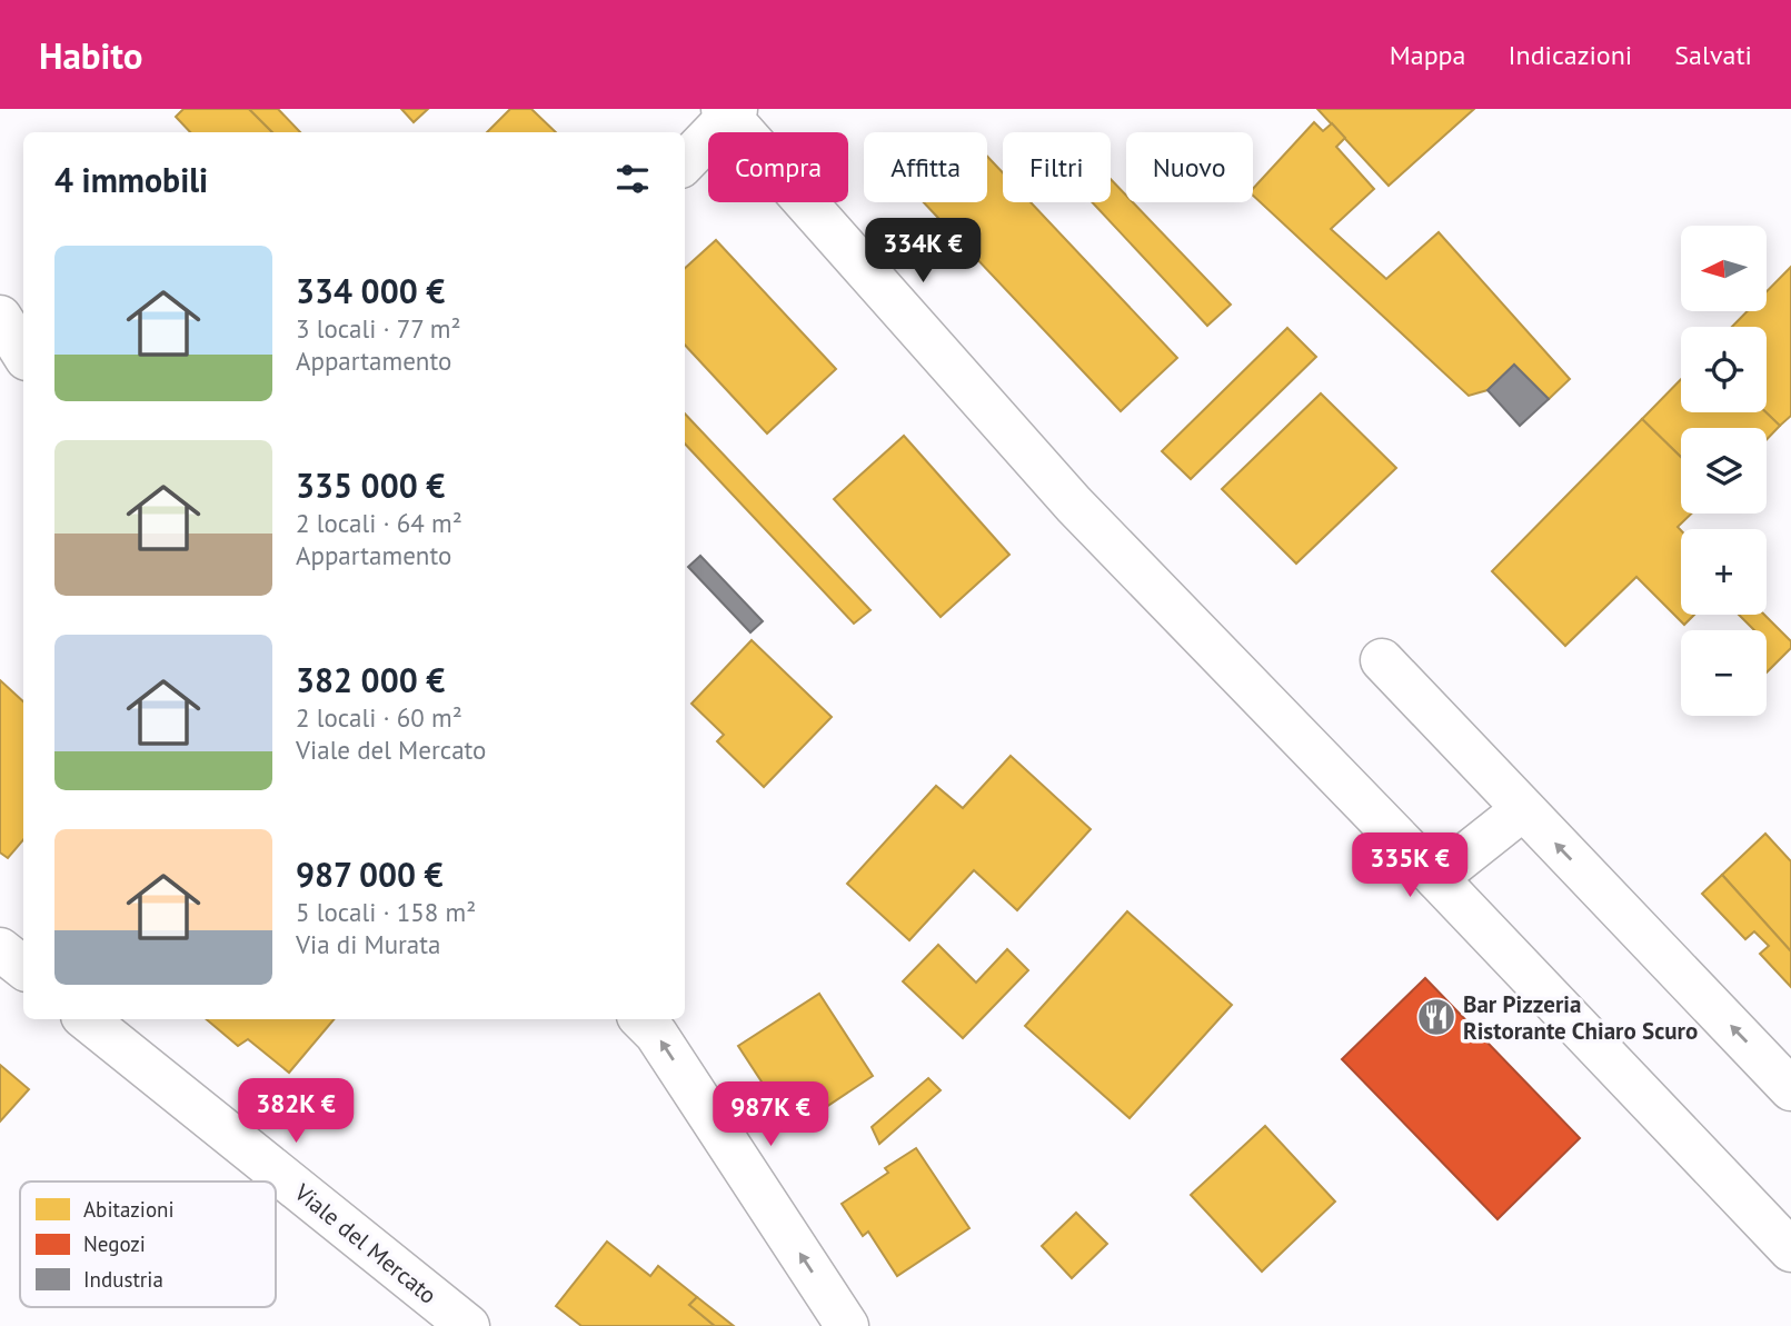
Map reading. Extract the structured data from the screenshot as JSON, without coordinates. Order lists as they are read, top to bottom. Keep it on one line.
{"streets":{"street":["Viale del Mercato"]},"places":{"restaurant":["Bar Pizzeria Ristorante Chiaro Scuro"]},"legend":["Abitazioni","Negozi","Industria"],"north":"left","page":{"header":"Habito","nav":["Mappa","Indicazioni","Salvati"],"chip":["Compra","Affitta","Filtri","Nuovo"],"heading":"4 immobili","price":["334K €","335K €","382K €","987K €"],"map_buttons":["+","−"],"list":[{"name":"334 000 €","note":"3 locali · 77 m² · Appartamento"},{"name":"335 000 €","note":"2 locali · 64 m² · Appartamento"},{"name":"382 000 €","note":"2 locali · 60 m² · Viale del Mercato"},{"name":"987 000 €","note":"5 locali · 158 m² · Via di Murata"}]}}
